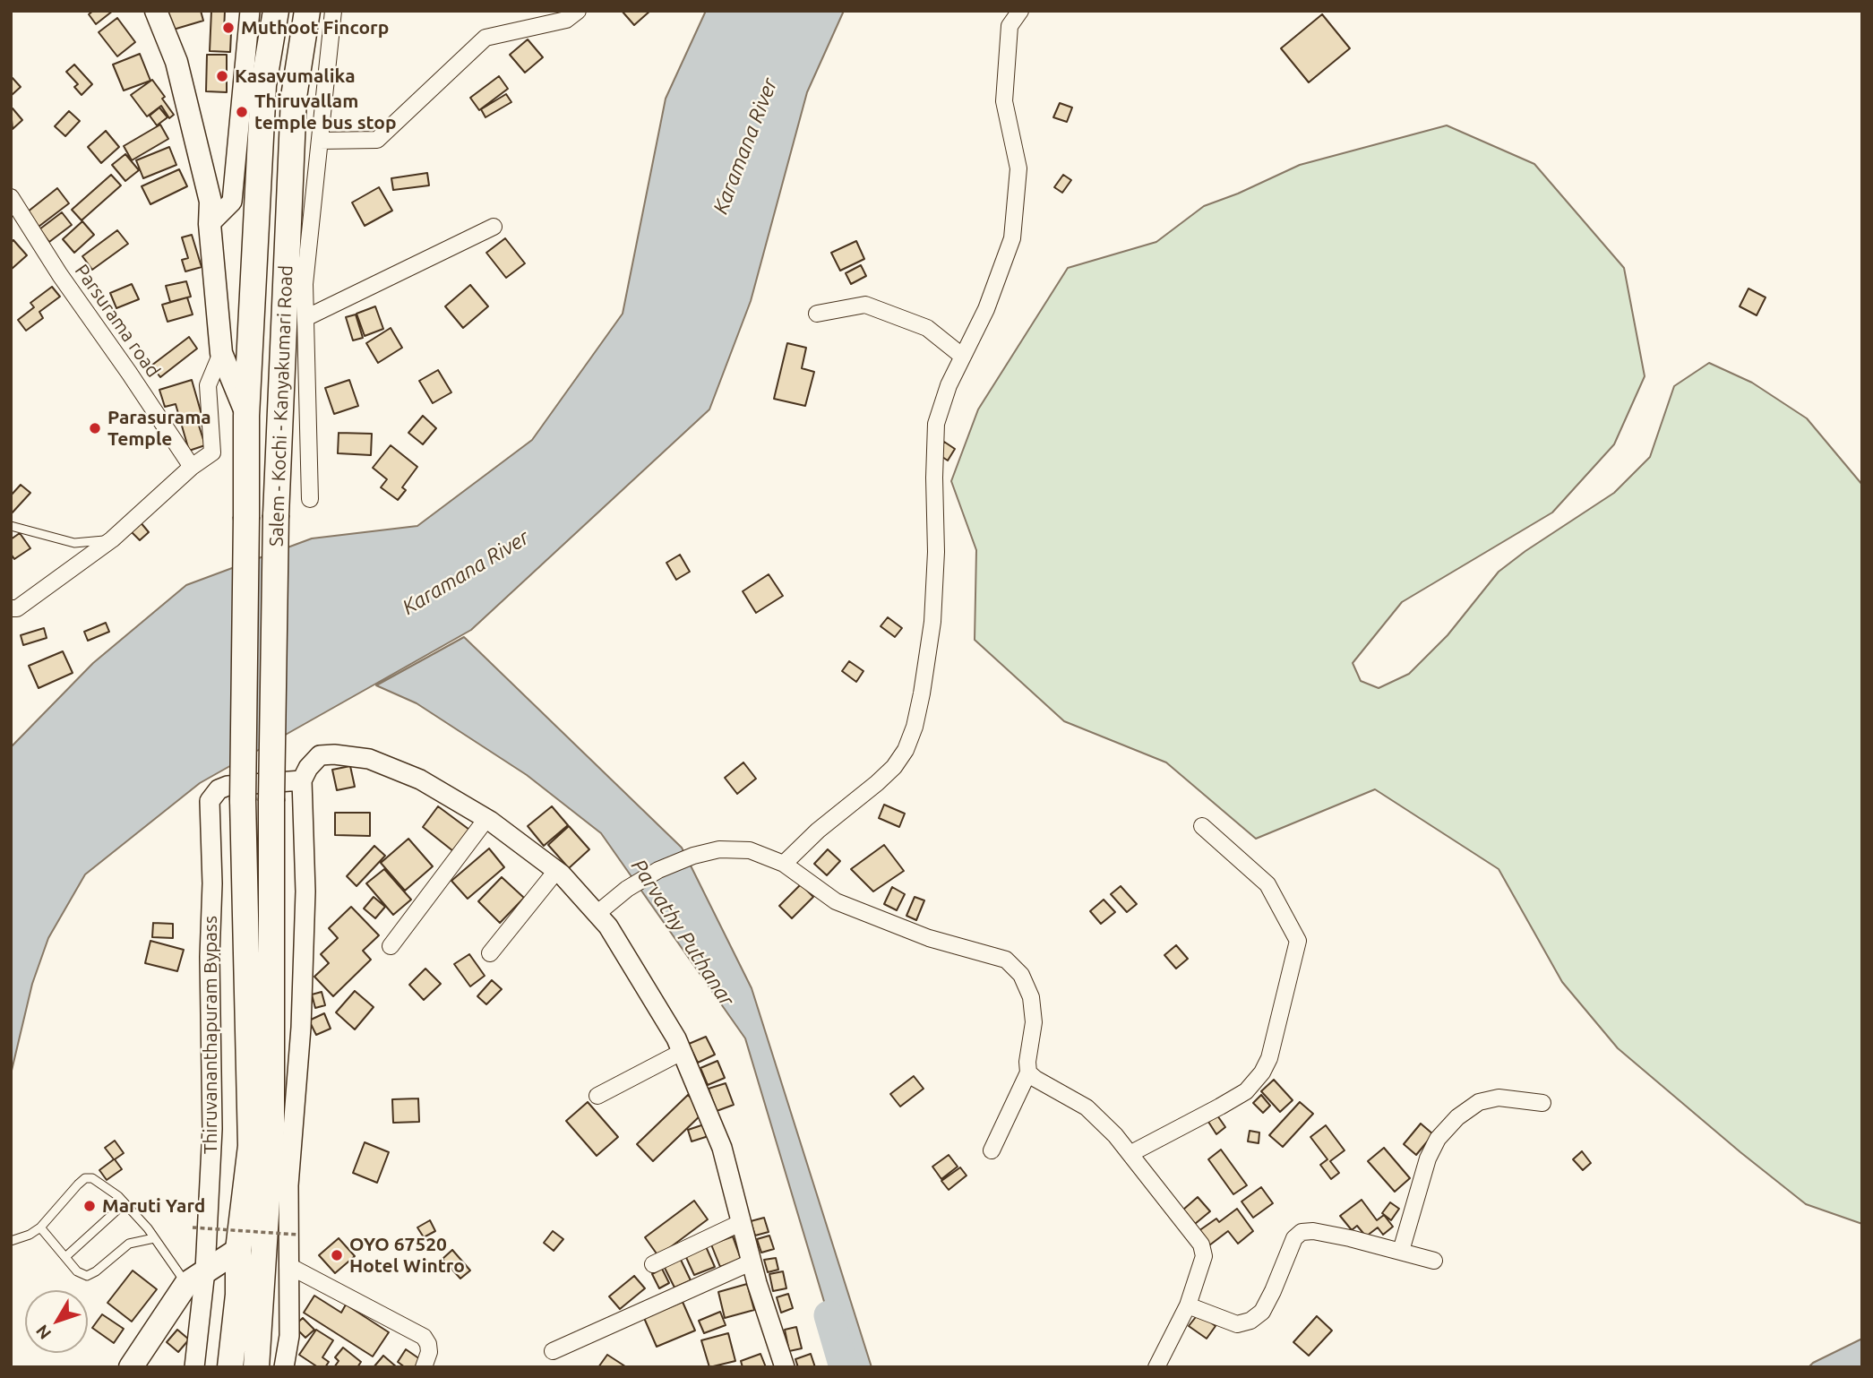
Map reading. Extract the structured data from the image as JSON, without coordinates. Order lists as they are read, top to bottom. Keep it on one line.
{"streets":{"highway":["Salem - Kochi - Kanyakumari Road","Thiruvananthapuram Bypass"],"street":["Parsurama road"]},"crossings":[["Salem - Kochi - Kanyakumari Road","Thiruvananthapuram Bypass"]],"water":["Karamana River","Parvathy Puthanar"],"places":["Muthoot Fincorp","Kasavumalika","Thiruvallam temple bus stop","Parasurama Temple","Maruti Yard","OYO 67520 Hotel Wintro"],"north":"bottom left"}
